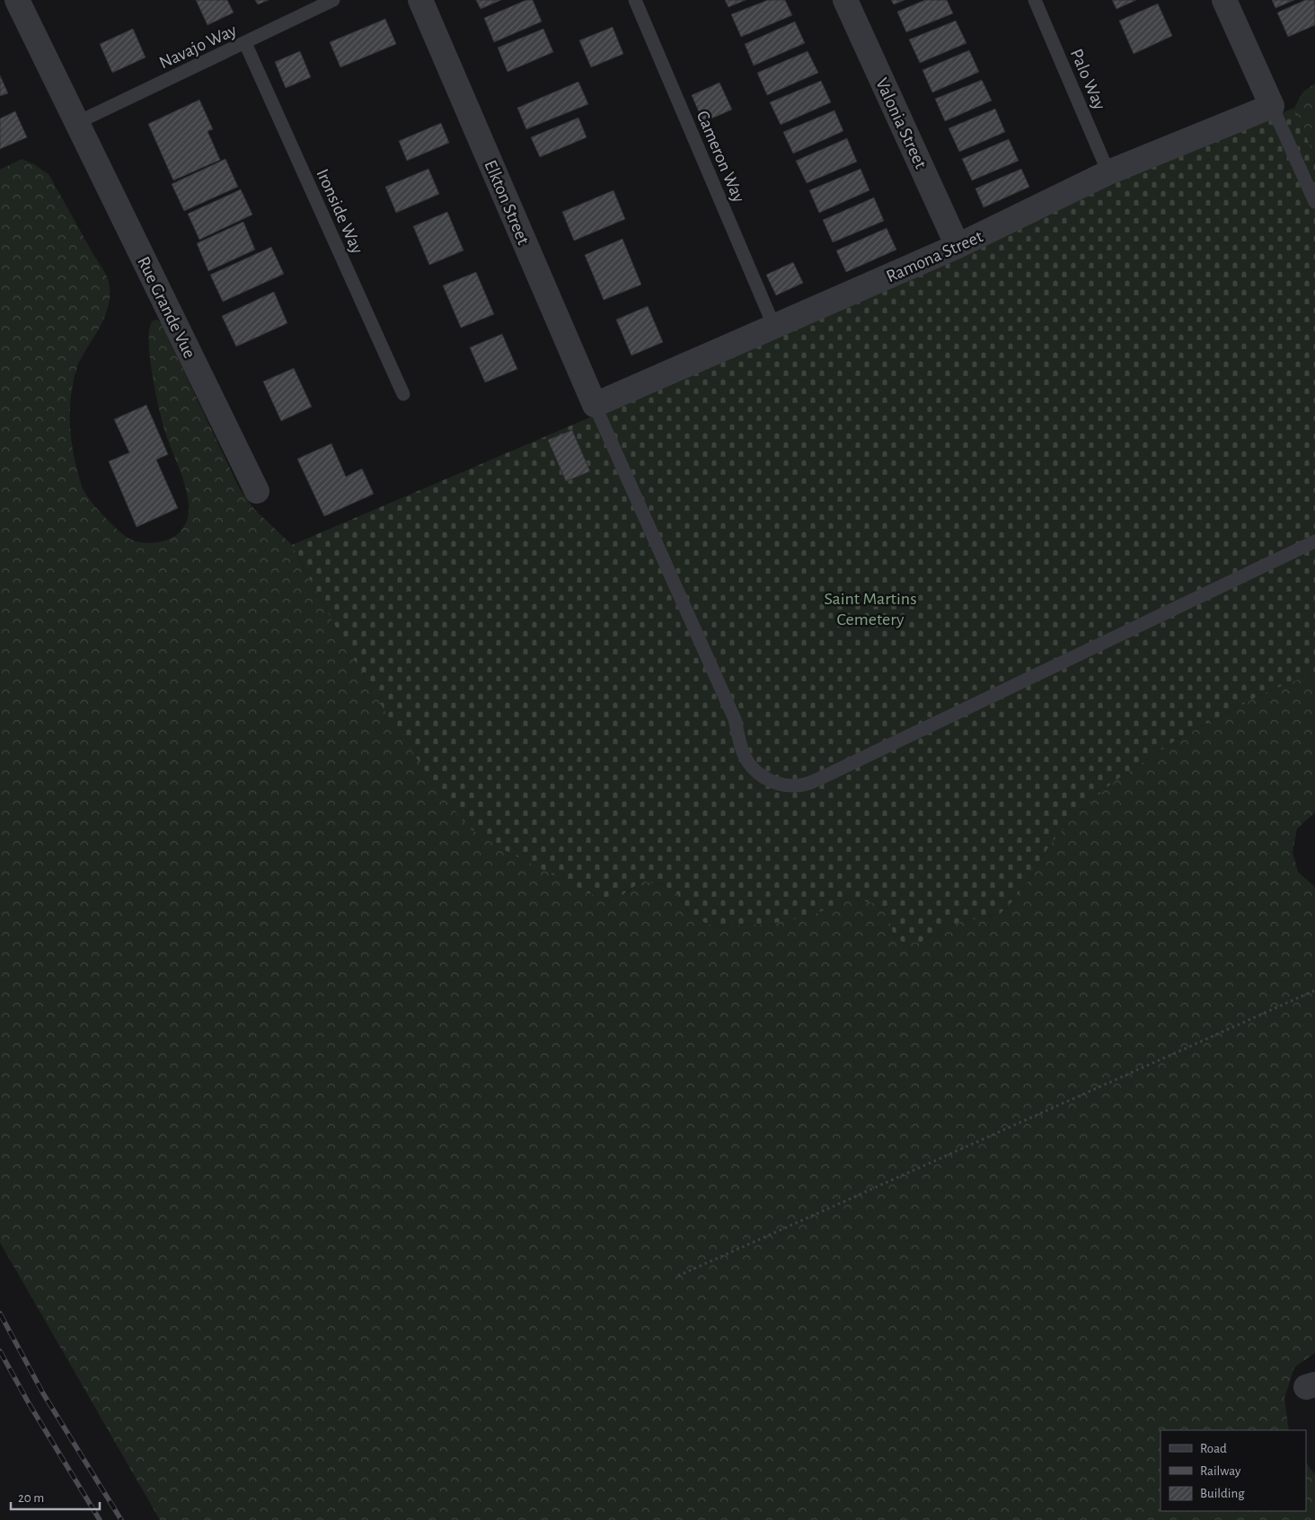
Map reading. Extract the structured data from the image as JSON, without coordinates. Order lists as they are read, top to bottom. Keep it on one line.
{"streets":{"street":["Valonia Street","Elkton Street","Ramona Street","Rue Grande Vue"],"lane":["Navajo Way","Palo Way","Cameron Way","Ironside Way"]},"crossings":[["Navajo Way","Ironside Way"],["Navajo Way","Rue Grande Vue"],["Palo Way","Ramona Street"],["Valonia Street","Ramona Street"],["Cameron Way","Ramona Street"],["Elkton Street","Ramona Street"]],"parks":["Saint Martins Cemetery"],"legend":["Road","Railway","Building"],"scale_bar":"20 m"}
